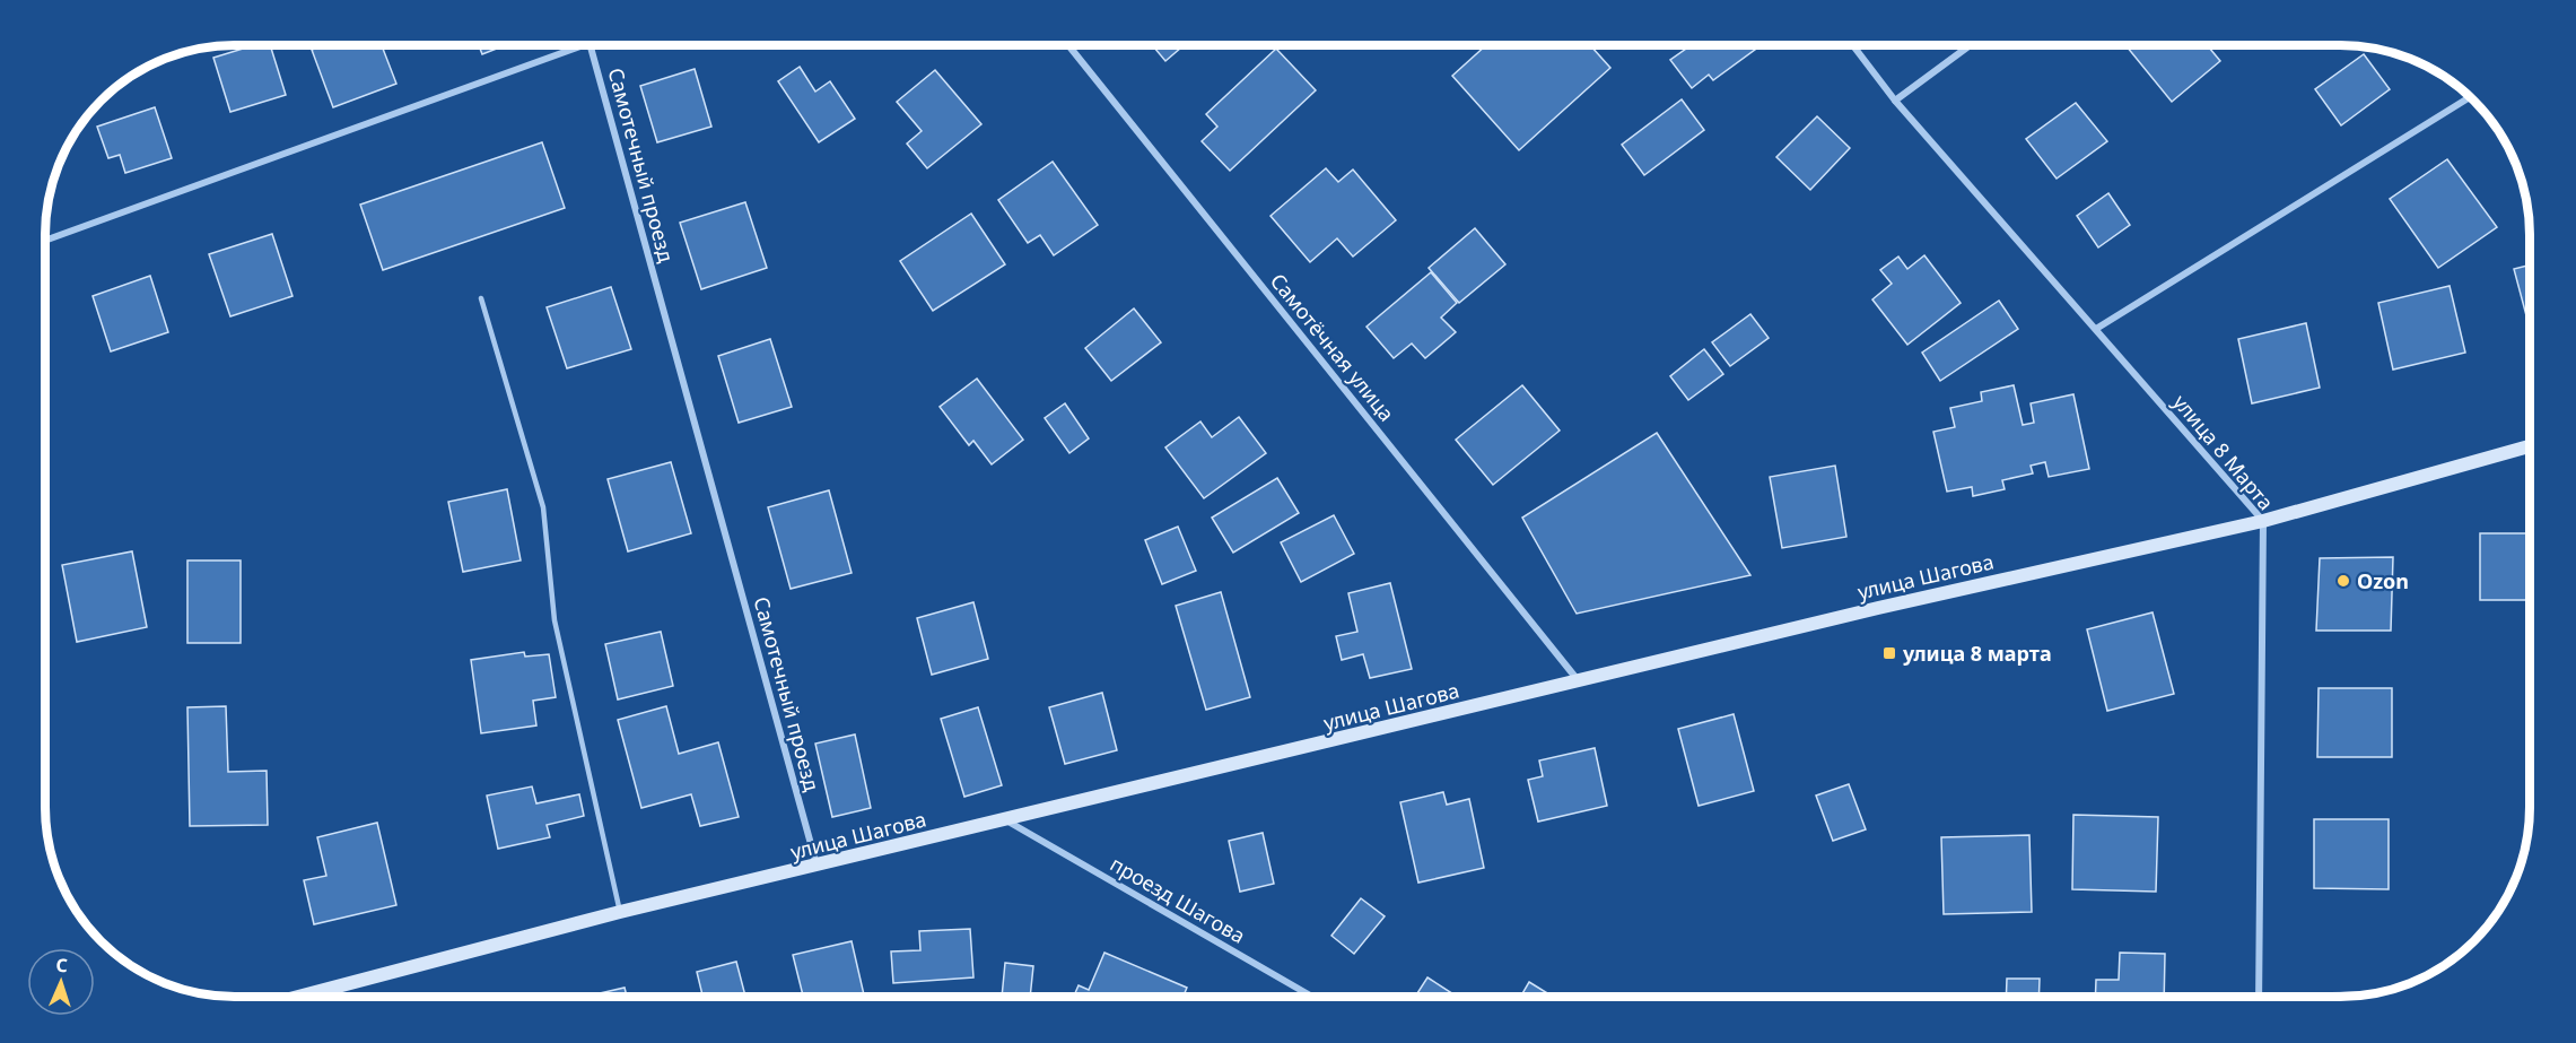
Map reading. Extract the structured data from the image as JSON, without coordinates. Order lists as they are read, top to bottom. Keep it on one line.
{"streets":{"main road":["улица Шагова"],"street":["Самотечный проезд","Самотёчная улица","улица 8 Марта","проезд Шагова"]},"crossings":[["Самотечный проезд","улица Шагова"],["Самотёчная улица","улица Шагова"],["улица 8 Марта","улица Шагова"],["улица Шагова","проезд Шагова"]],"places":{"other":["Ozon"],"transit":["улица 8 марта"]},"north":"top"}
